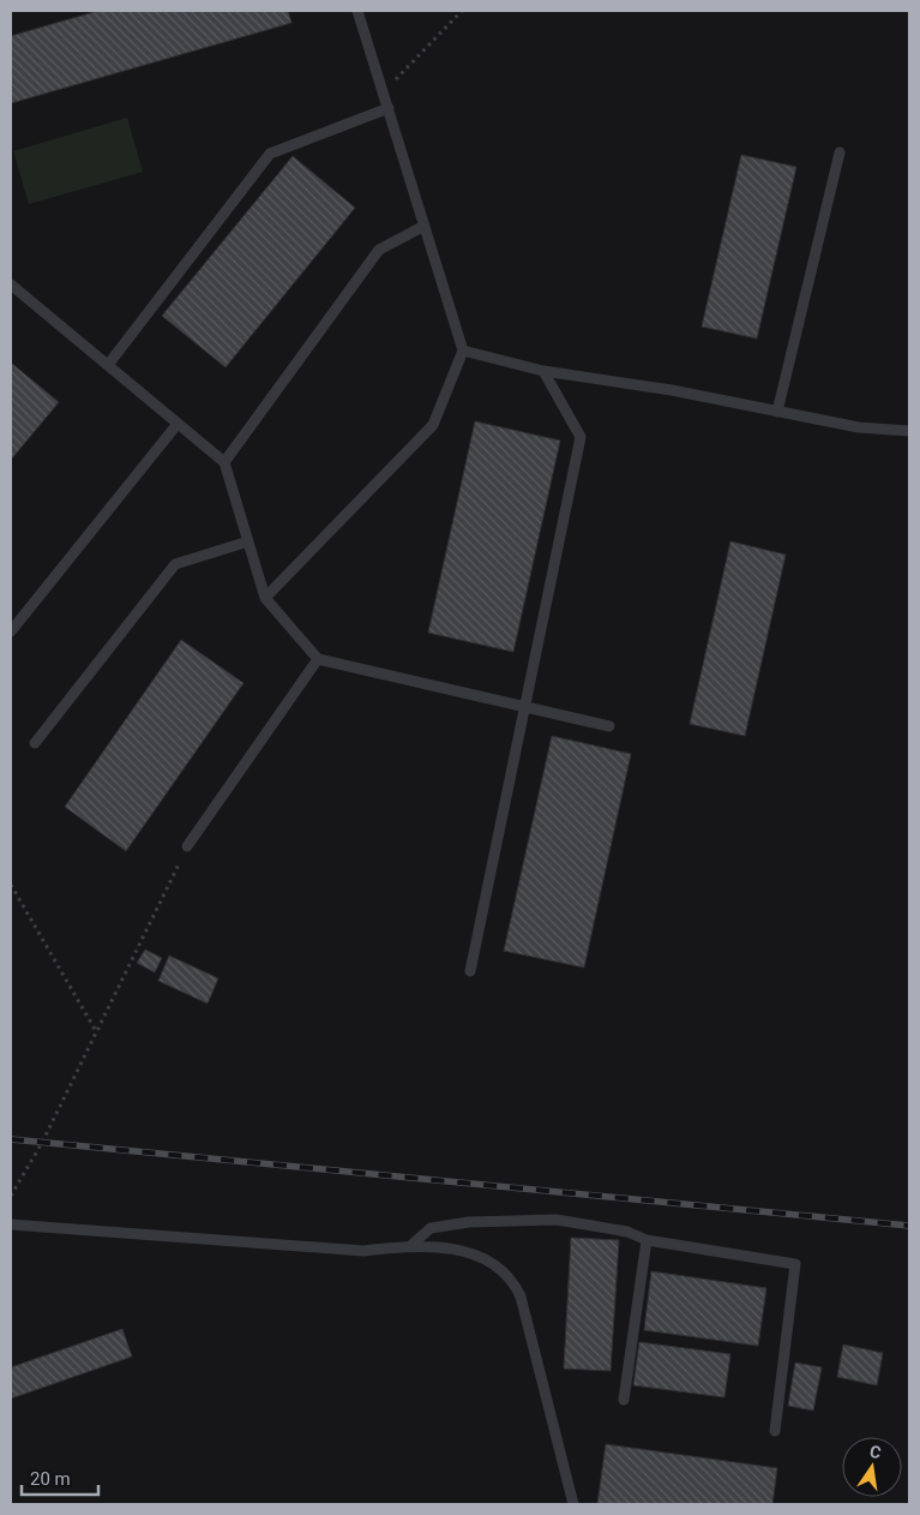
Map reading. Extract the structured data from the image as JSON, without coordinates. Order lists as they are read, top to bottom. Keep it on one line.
{"scale_bar":"20 m","north":"top"}
